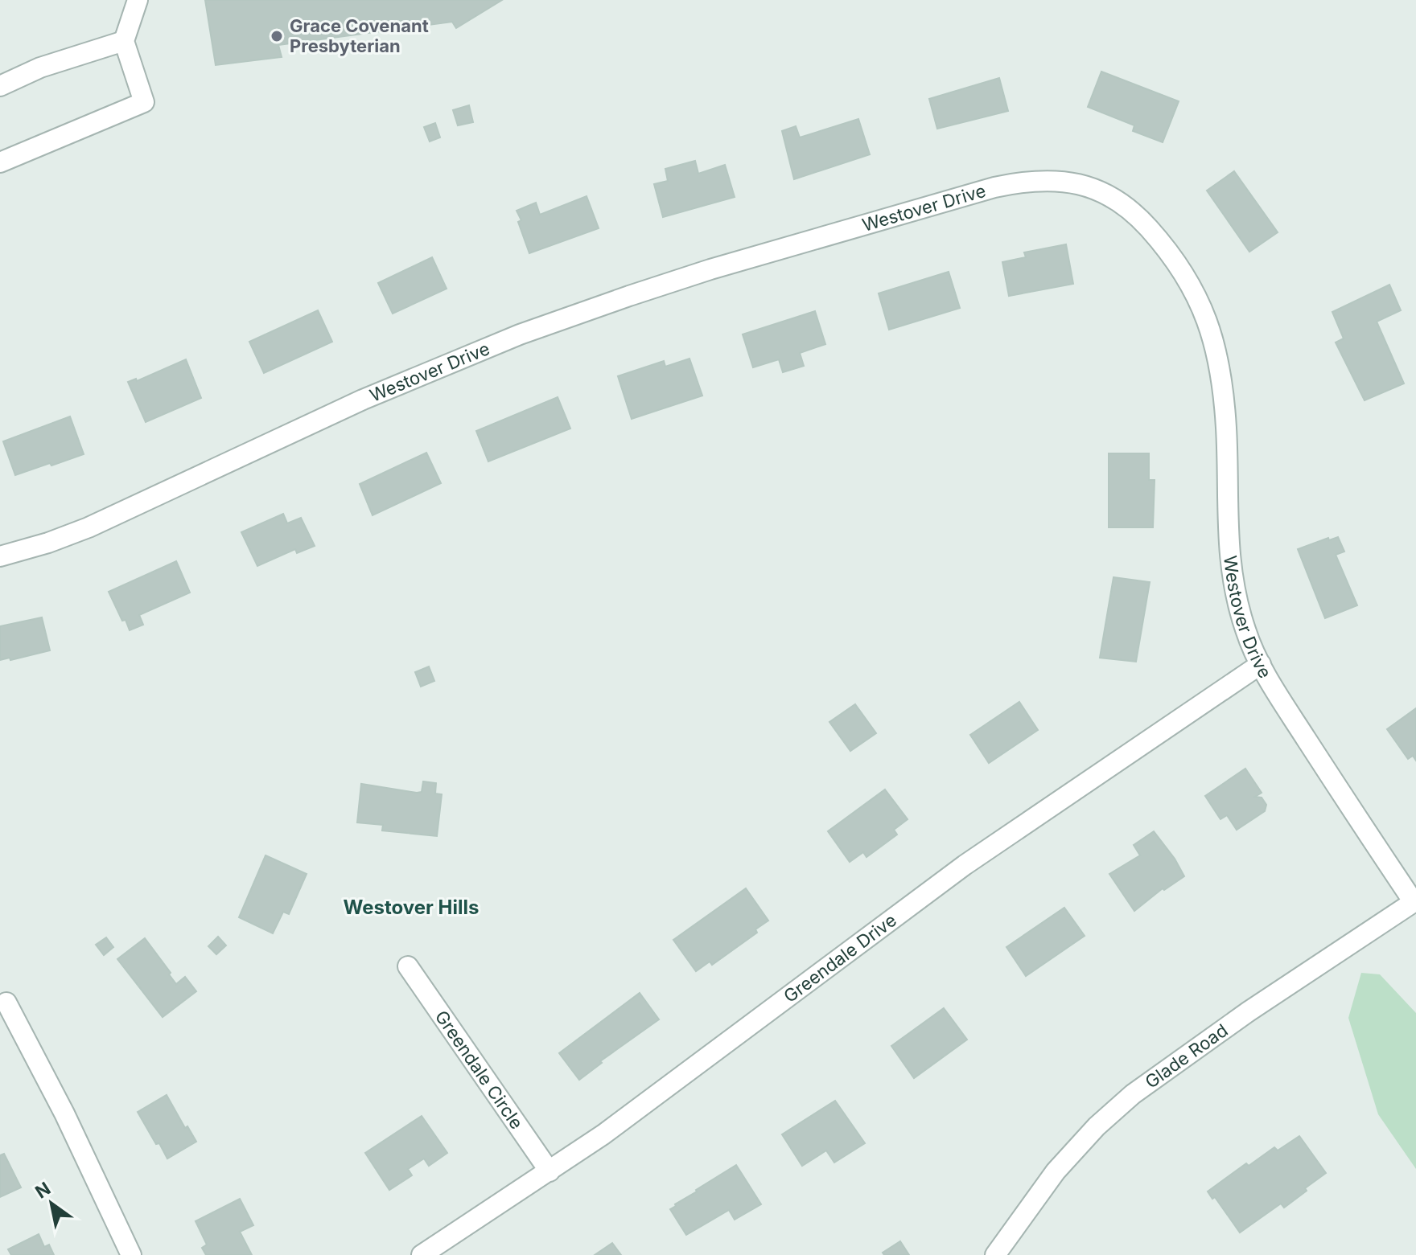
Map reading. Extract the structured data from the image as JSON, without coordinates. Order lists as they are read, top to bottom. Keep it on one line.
{"streets":{"street":["Westover Drive","Greendale Drive","Glade Road","Greendale Circle"]},"crossings":[["Westover Drive","Greendale Drive"],["Westover Drive","Glade Road"],["Greendale Drive","Greendale Circle"]],"districts":["Westover Hills"],"places":["Grace Covenant Presbyterian"],"north":"top left"}
